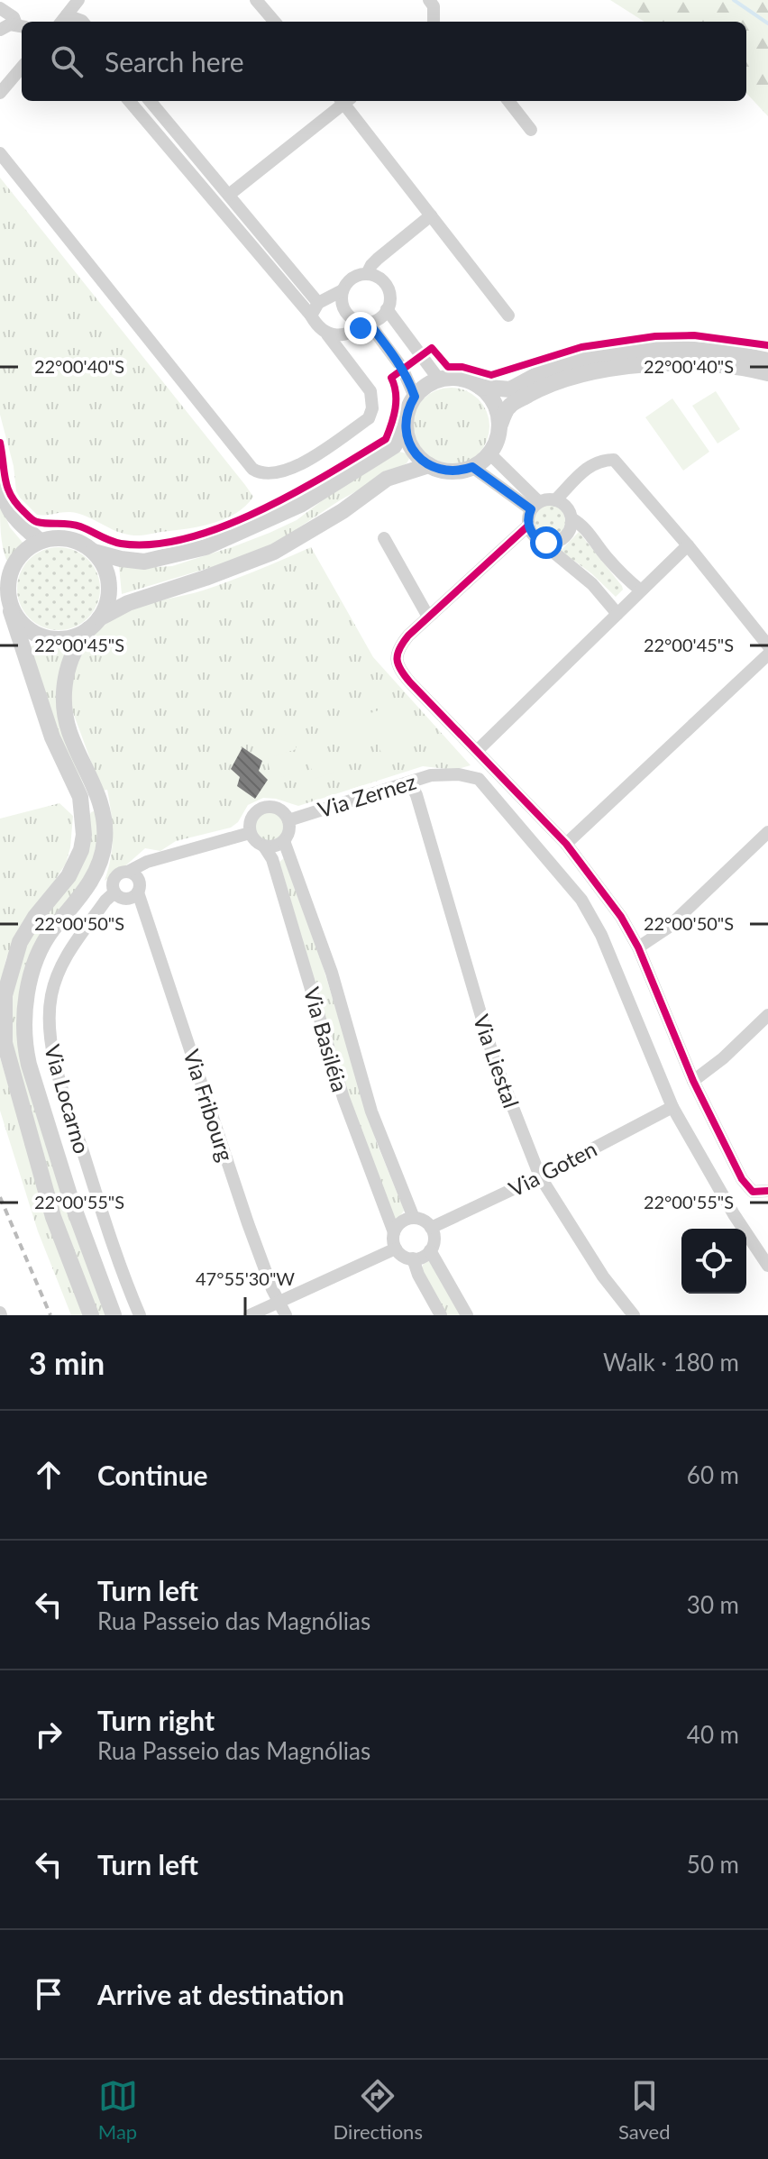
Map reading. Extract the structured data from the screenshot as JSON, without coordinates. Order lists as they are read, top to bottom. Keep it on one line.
{"streets":{"street":["Via Zernez","Via Basiléia","Via Liestal","Via Locarno","Via Fribourg","Via Goten"]},"crossings":[["Via Zernez","Via Basiléia"],["Via Zernez","Via Liestal"],["Via Zernez","Via Goten"],["Via Basiléia","Via Goten"],["Via Liestal","Via Goten"],["Via Locarno","Via Fribourg"]],"page":{"search":"Search here","heading":["3 min","Walk · 180 m"],"list":[["Continue","60 m"],["Turn left","Rua Passeio das Magnólias","30 m"],["Turn right","Rua Passeio das Magnólias","40 m"],["Turn left","50 m"],"Arrive at destination"],"nav":["Map","Directions","Saved"]},"coordinates":["22°00'40\"S","22°00'45\"S","22°00'50\"S","22°00'55\"S","47°55'30\"W"]}
